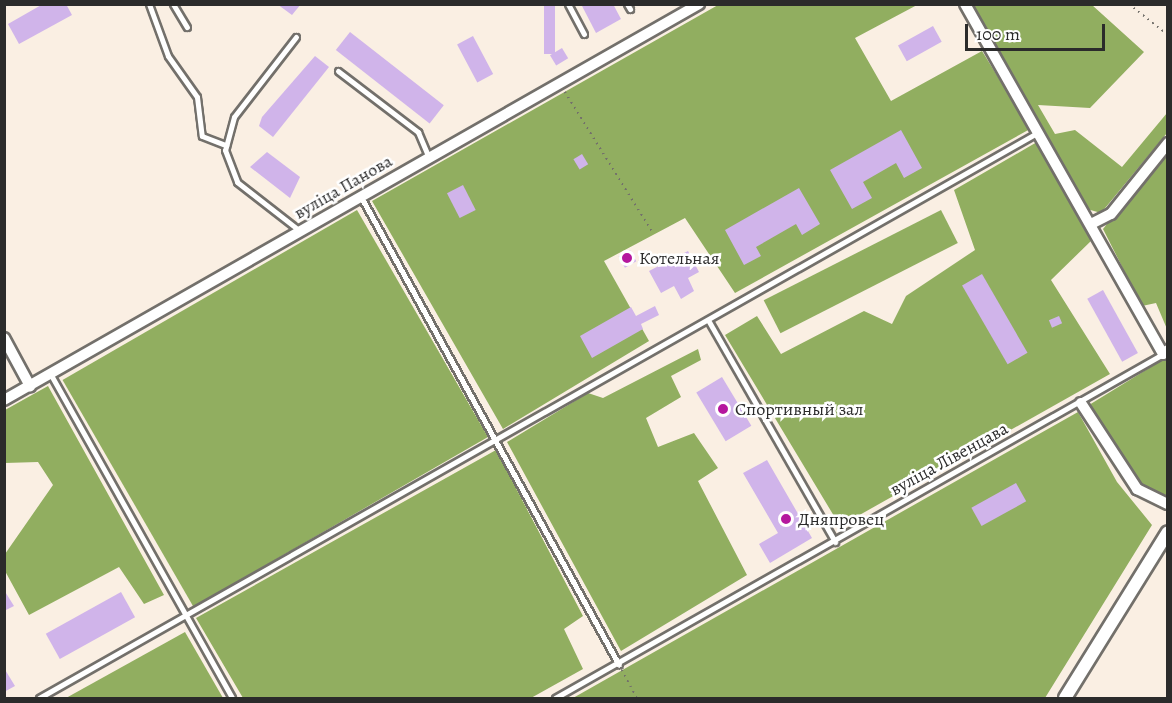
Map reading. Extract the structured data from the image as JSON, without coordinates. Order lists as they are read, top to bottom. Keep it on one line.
{"streets":{"street":["вуліца Панова"],"lane":["вуліца Лівенцава"]},"places":["Котельная","Спортивный зал","Дняпровец"],"scale_bar":"100 m"}
